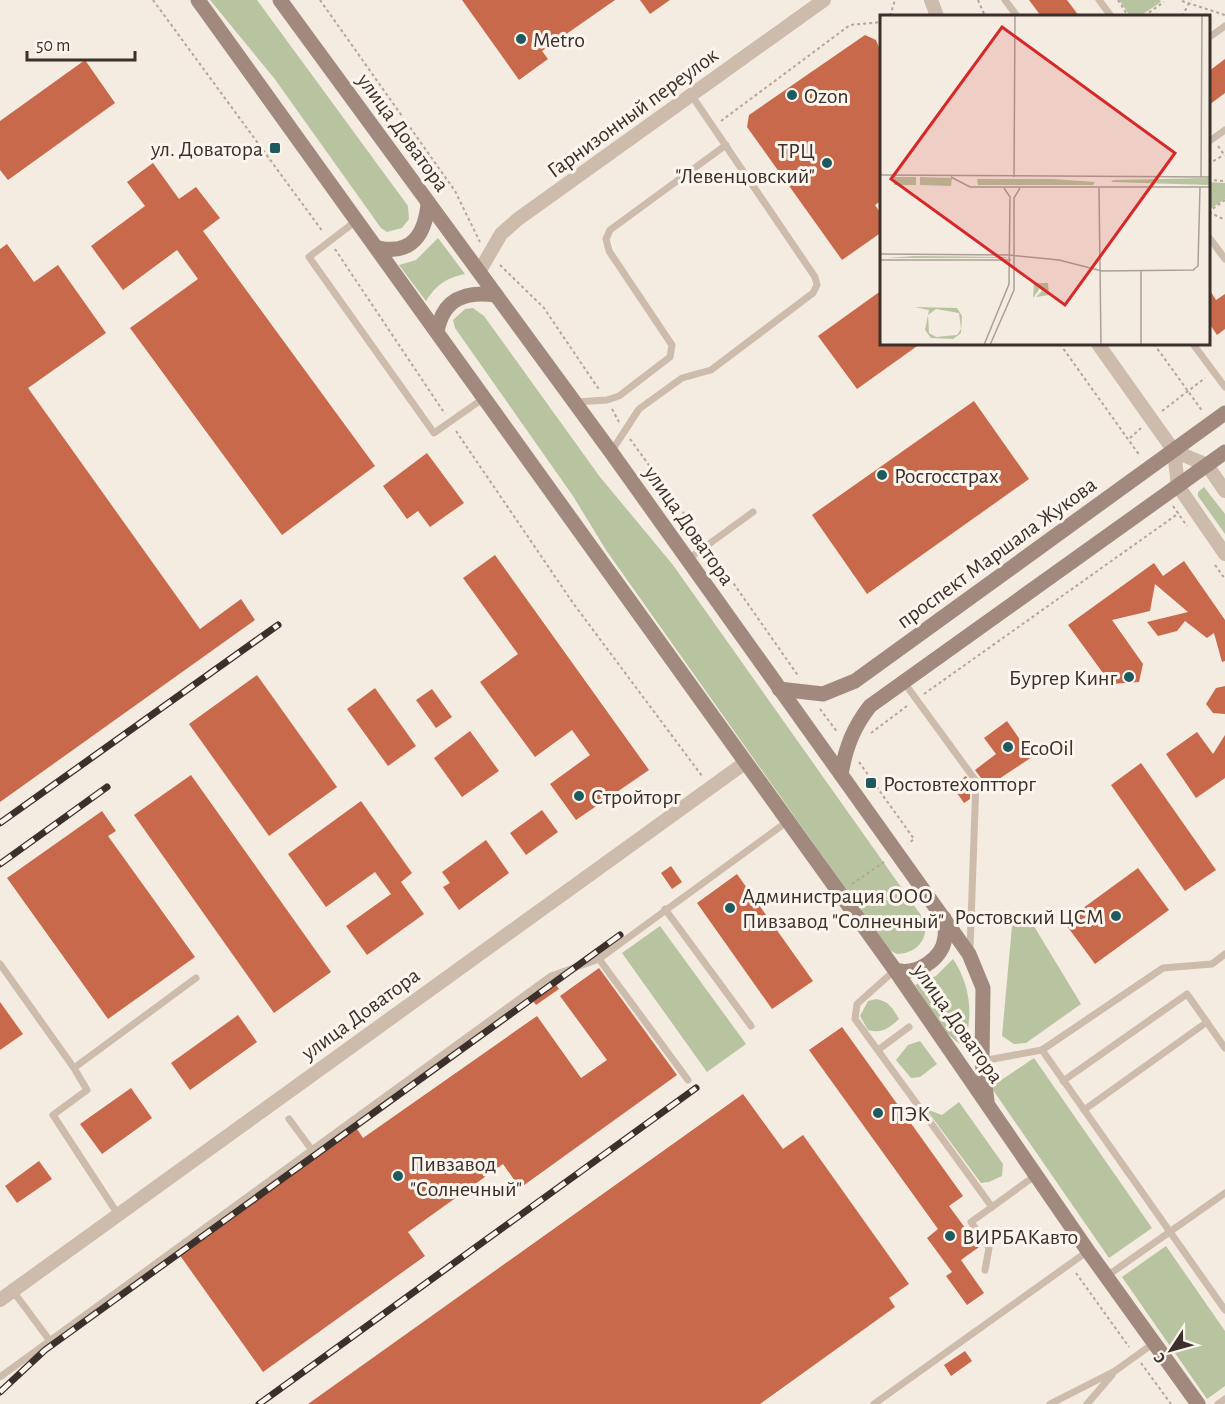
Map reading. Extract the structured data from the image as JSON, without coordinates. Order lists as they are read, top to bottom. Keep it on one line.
{"streets":{"street":["Гарнизонный переулок","улица Доватора","проспект Маршала Жукова"]},"crossings":[["Гарнизонный переулок","улица Доватора"],["улица Доватора","проспект Маршала Жукова"]],"places":{"other":["Metro","Ozon","ТРЦ \"Левенцовский\"","Росгосстрах","Бургер Кинг","EcoOil","Стройторг","Администрация ООО Пивзавод \"Солнечный\"","Ростовский ЦСМ","ПЭК","Пивзавод \"Солнечный\"","ВИРБАКавто"],"transit":["ул. Доватора","Ростовтехоптторг"]},"scale_bar":"50 m","north":"bottom left"}
